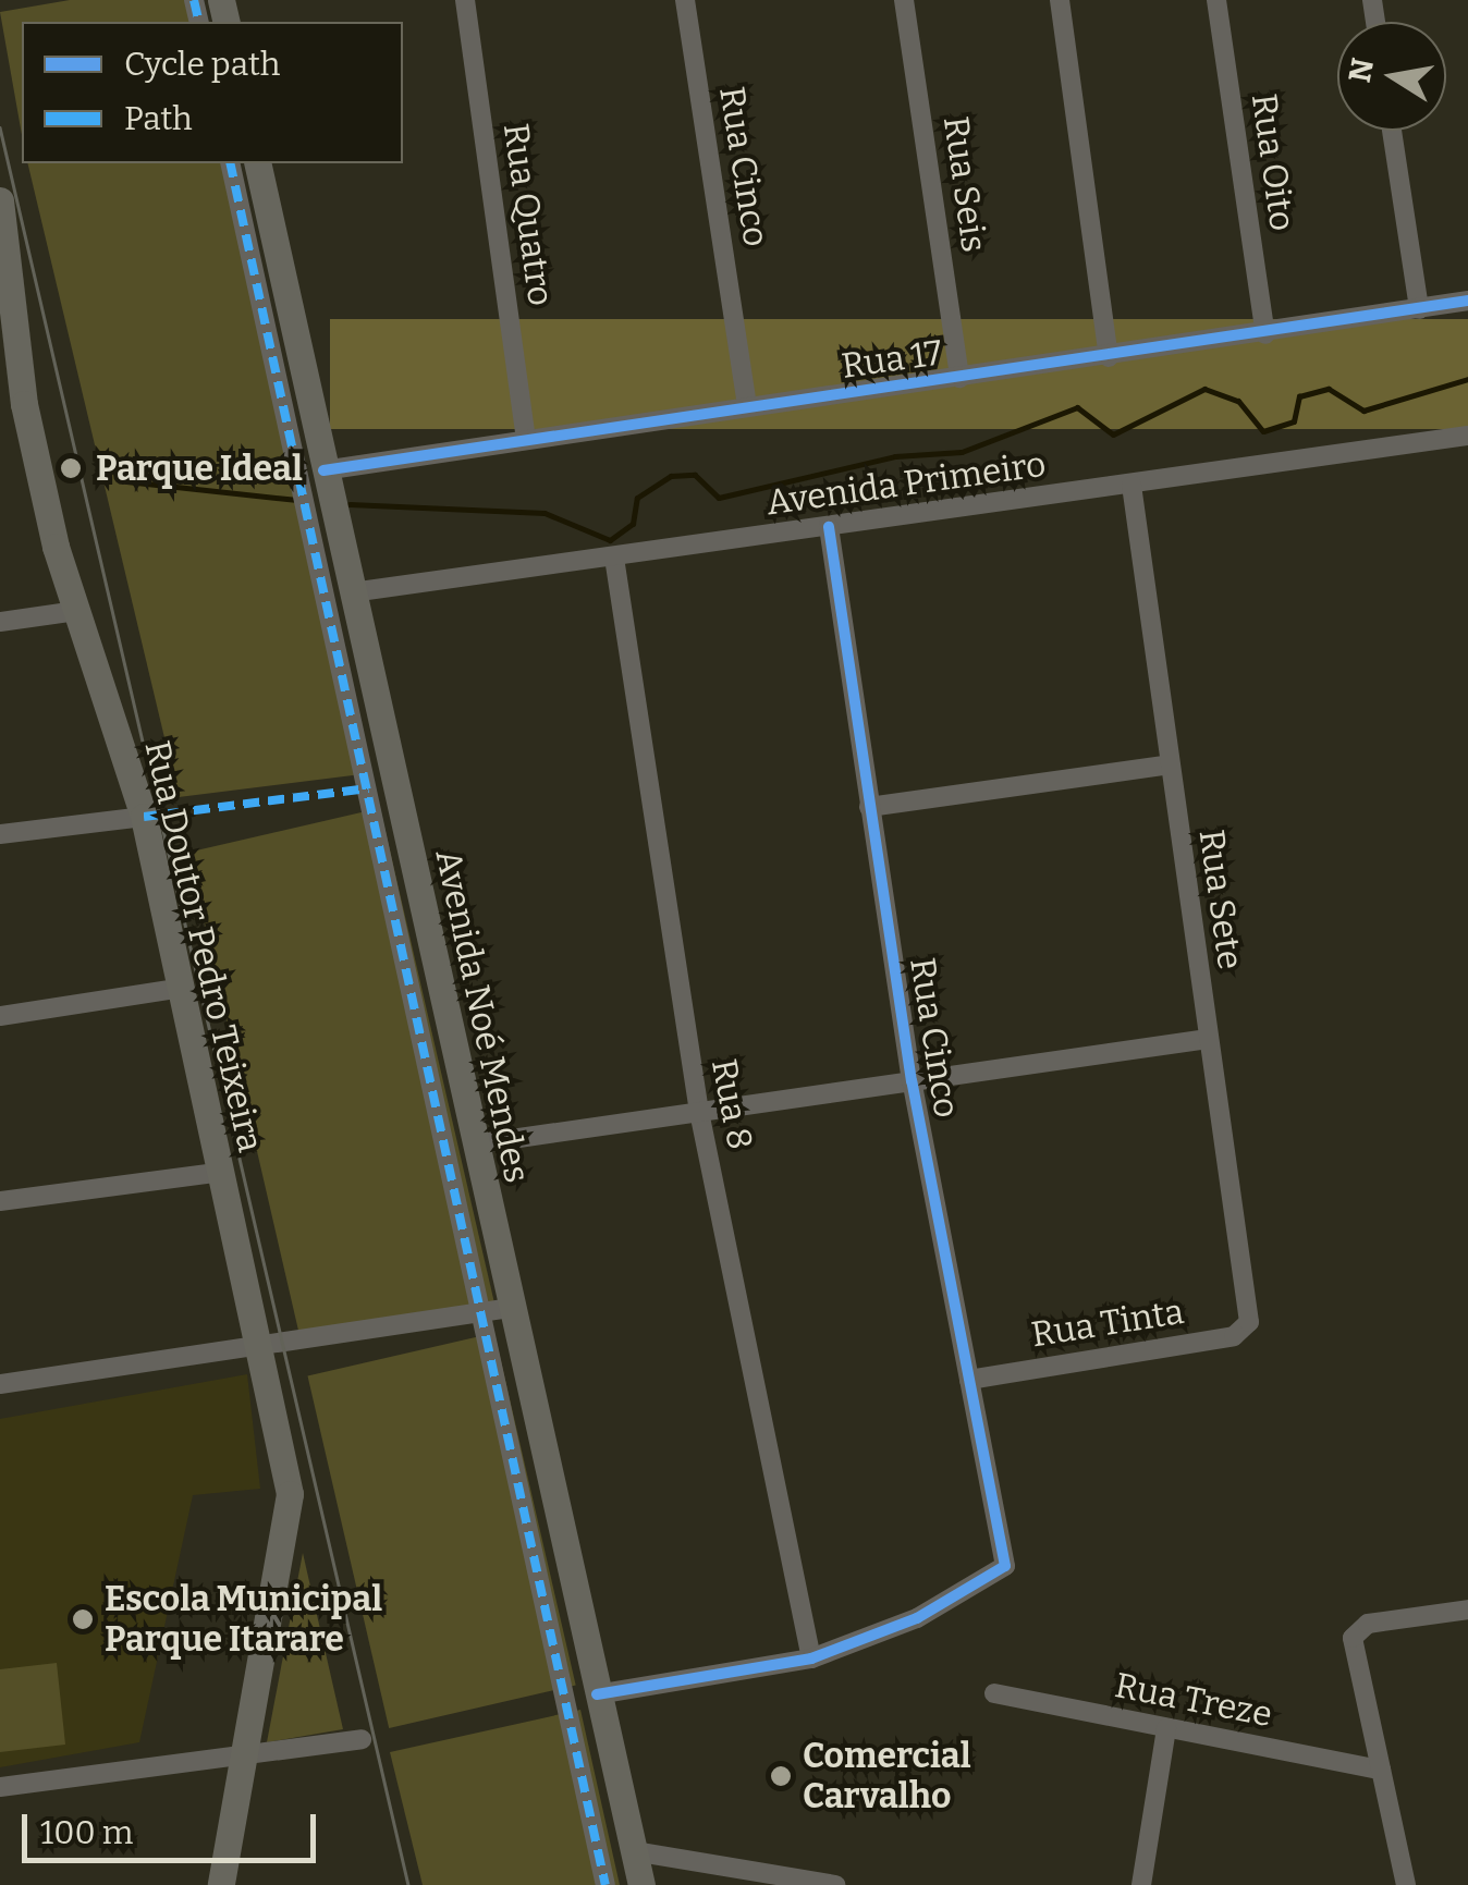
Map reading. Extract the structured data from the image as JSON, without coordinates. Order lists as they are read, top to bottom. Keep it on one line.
{"streets":{"main road":["Rua Doutor Pedro Teixeira","Avenida Noé Mendes"],"street":["Rua Oito","Rua Cinco","Rua Seis","Rua Quatro","Rua 17","Avenida Primeiro","Rua Sete","Rua 8","Rua Tinta","Rua Treze"]},"crossings":[["Rua Oito","Rua 17"],["Rua Cinco","Rua 17"],["Rua Cinco","Avenida Primeiro"],["Rua Cinco","Rua 8"],["Rua Cinco","Rua Tinta"],["Rua Seis","Rua 17"],["Rua Quatro","Rua 17"],["Rua 17","Avenida Noé Mendes"],["Avenida Primeiro","Rua Sete"],["Avenida Primeiro","Avenida Noé Mendes"],["Avenida Primeiro","Rua 8"],["Rua Sete","Rua Tinta"]],"places":["Parque Ideal","Escola Municipal Parque Itarare","Comercial Carvalho"],"legend":["Cycle path","Path"],"scale_bar":"100 m","north":"left"}
